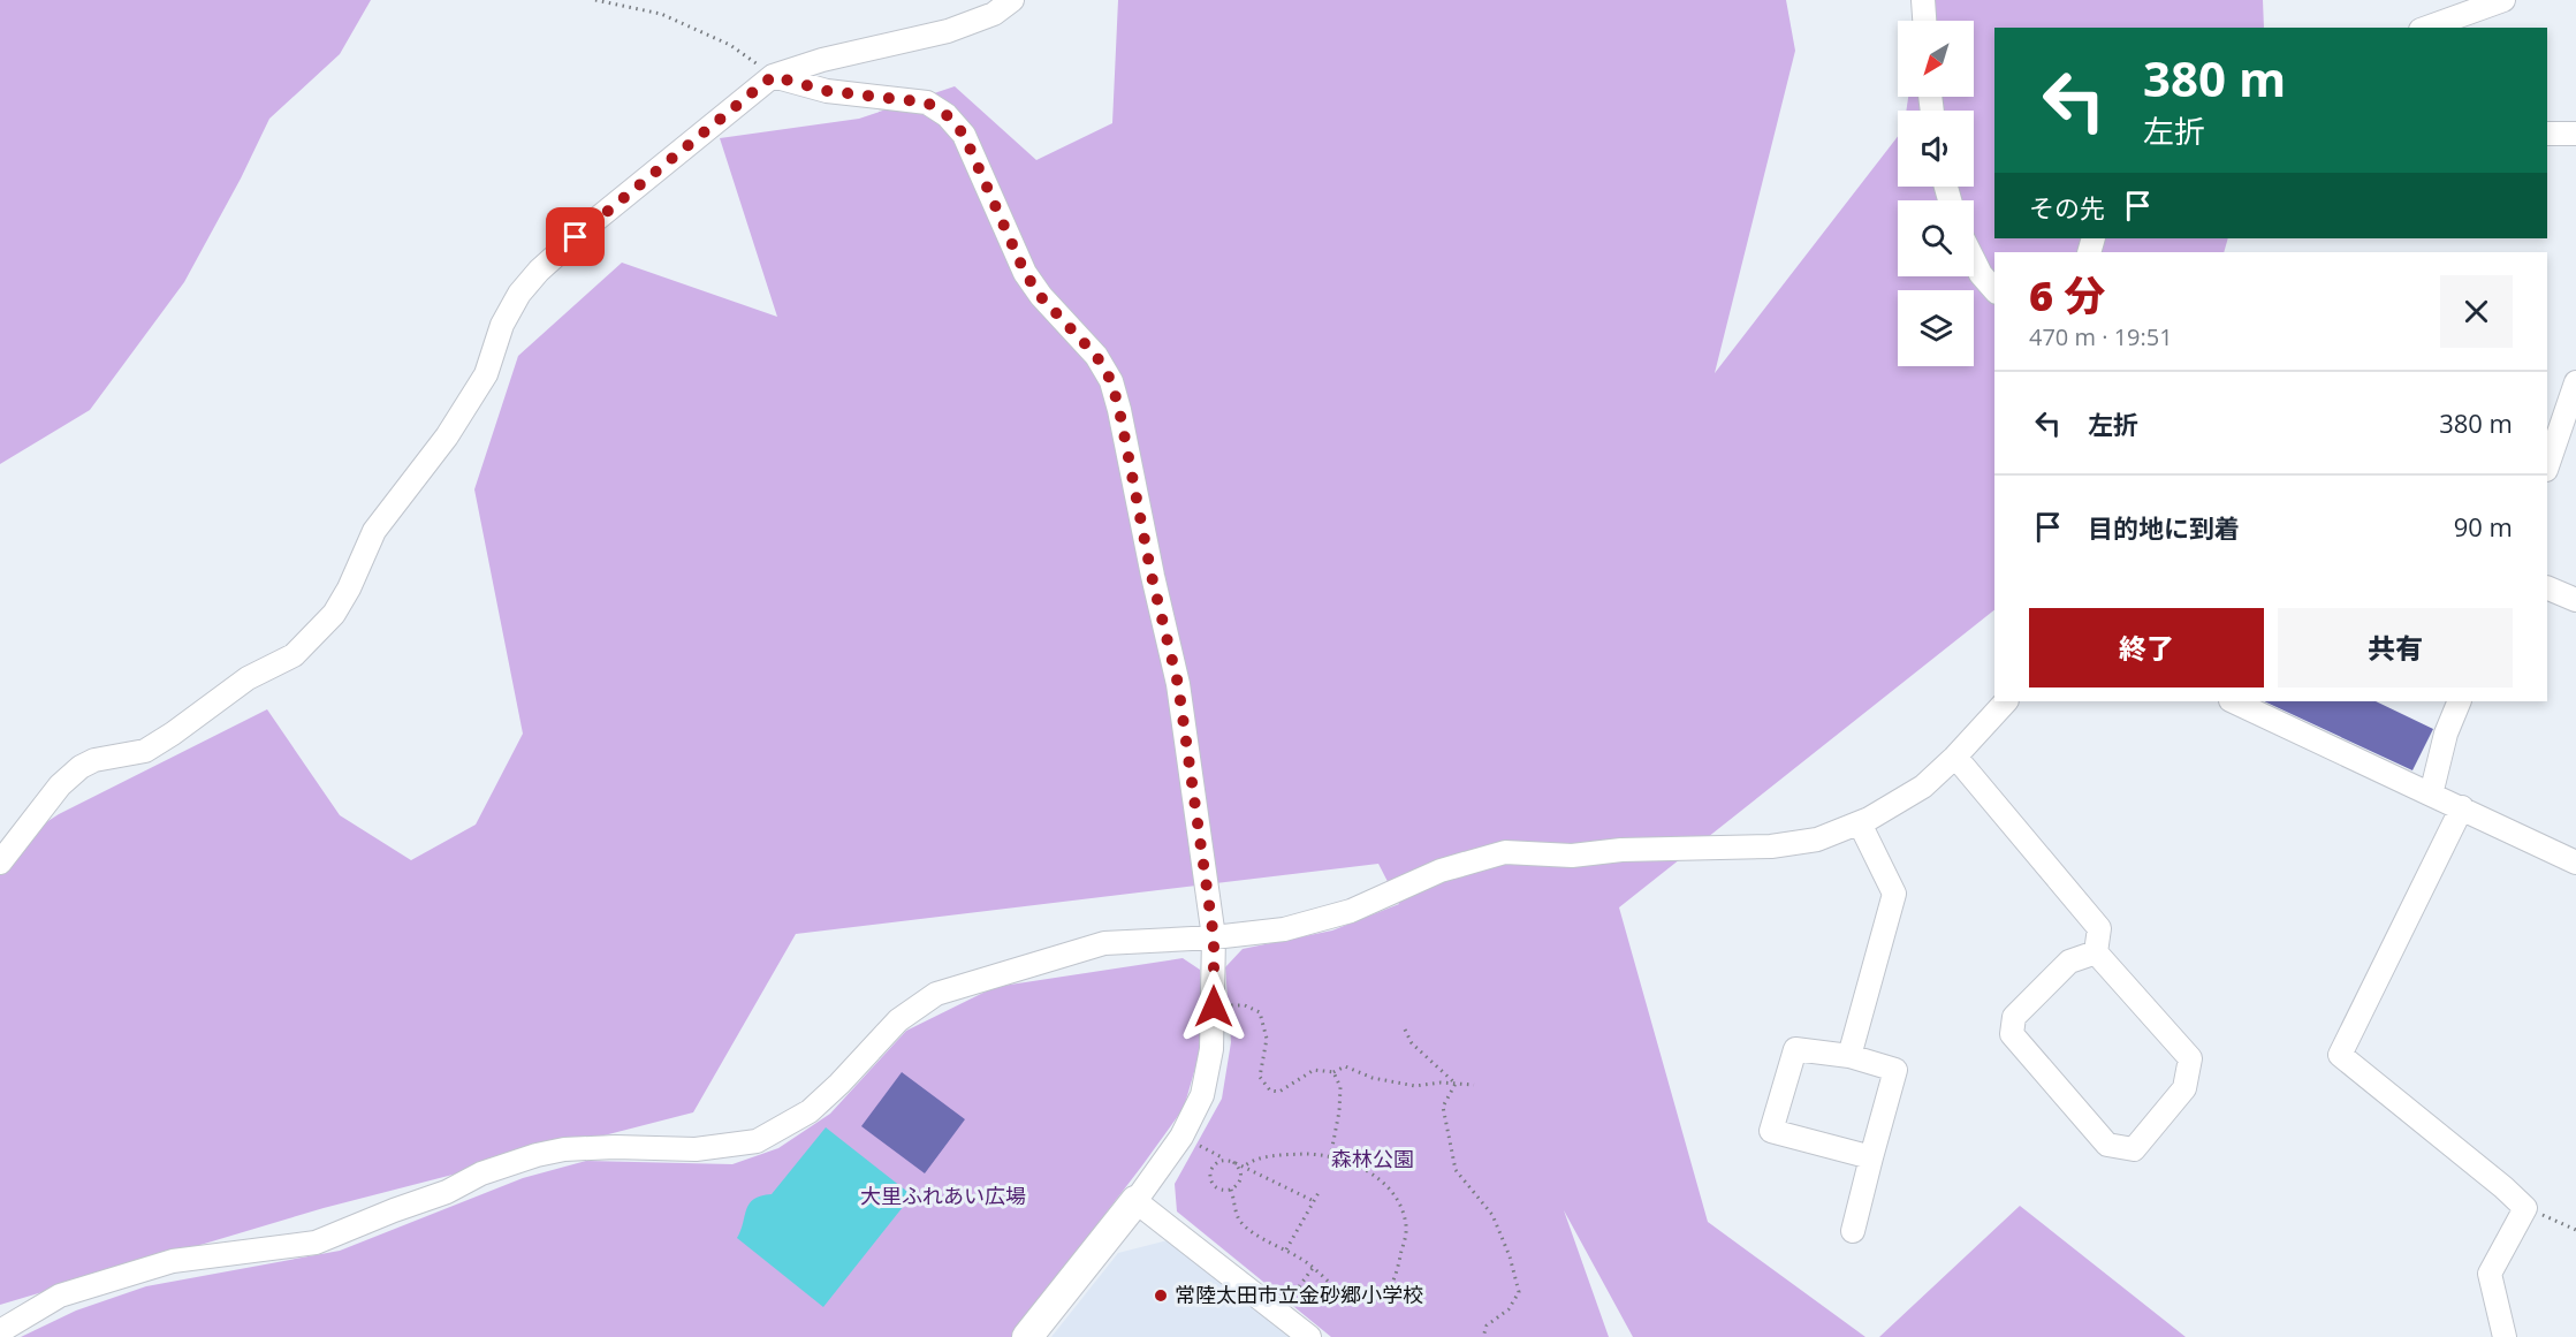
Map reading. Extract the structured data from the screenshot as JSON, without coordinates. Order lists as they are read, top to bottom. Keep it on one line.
{"parks":["森林公園","大里ふれあい広場"],"places":["常陸太田市立金砂郷小学校"],"north":"bottom left","page":{"turn":["380 m","左折"],"then":"その先","heading":["6 分","470 m · 19:51"],"list":[{"name":"左折","value":"380 m"},{"name":"目的地に到着","value":"90 m"}],"buttons":["終了","共有"]}}
